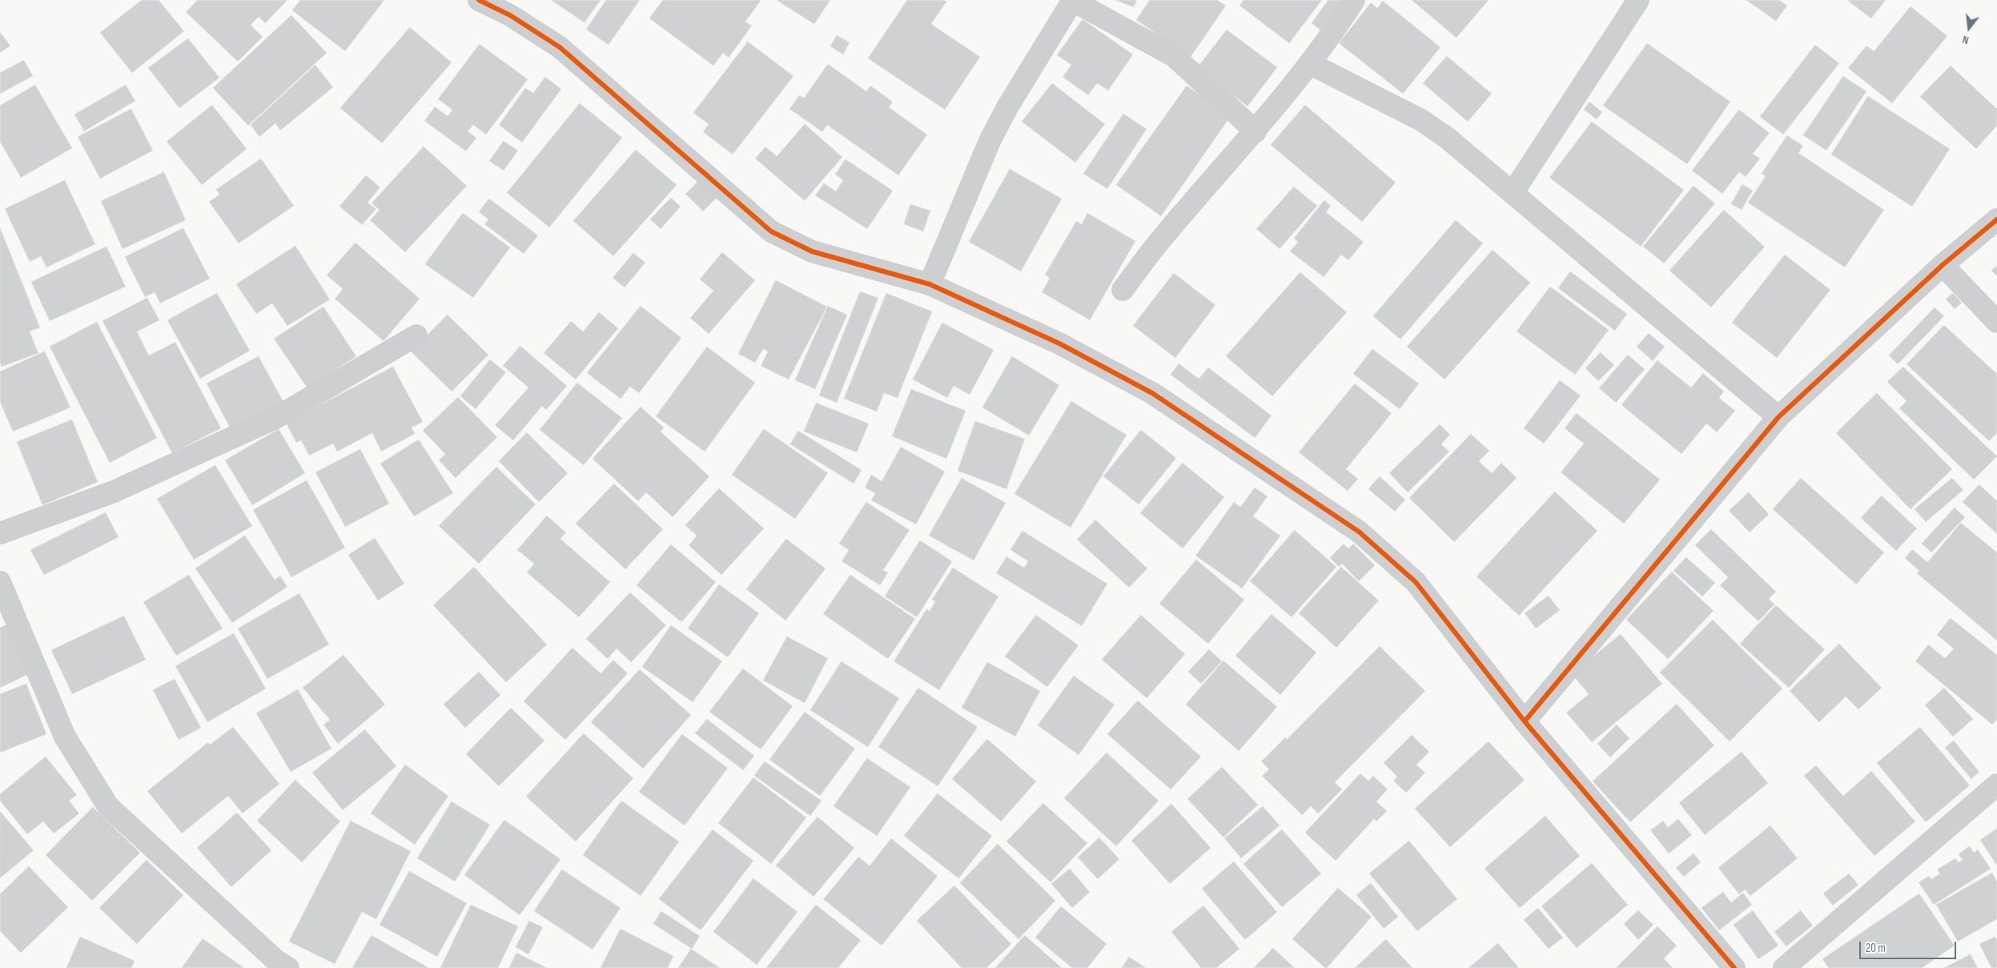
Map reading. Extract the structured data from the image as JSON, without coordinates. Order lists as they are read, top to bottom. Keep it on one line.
{"scale_bar":"20 m","north":"bottom"}
